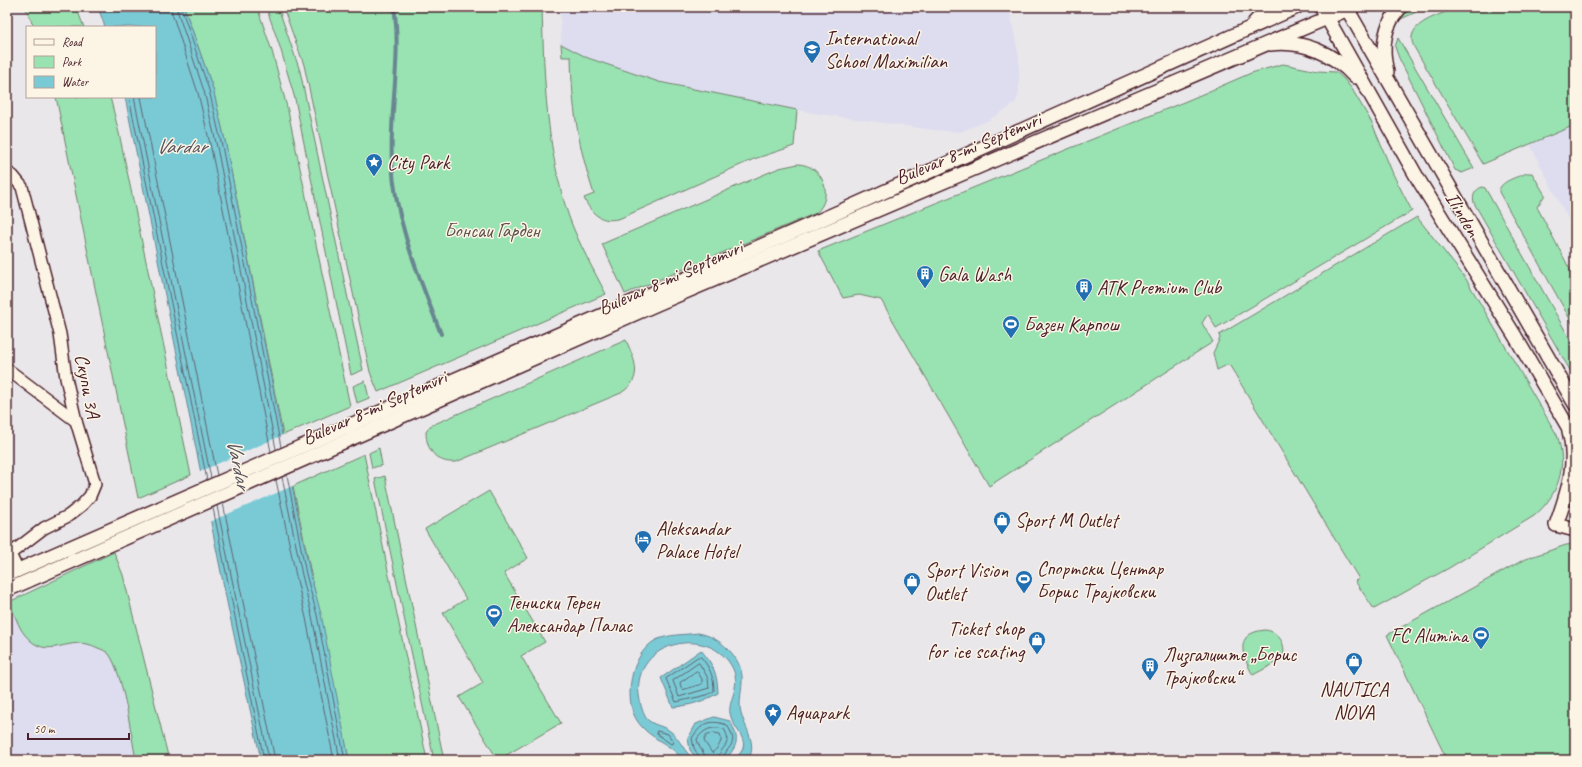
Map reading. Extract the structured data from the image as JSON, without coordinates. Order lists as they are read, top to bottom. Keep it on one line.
{"streets":{"street":["Bulevar 8-mi Septemvri","Ilinden","Скупи 3А"]},"crossings":[["Bulevar 8-mi Septemvri","Ilinden"],["Bulevar 8-mi Septemvri","Скупи 3А"]],"water":["Vardar"],"parks":["Бонсаи Гарден"],"places":{"school or university":["International School Maximilian"],"place":["City Park","Aquapark"],"building":["Gala Wash","ATK Premium Club","Лизгалиште „Борис Трајковски“"],"sports":["Базен Карпош","Спортски Центар Борис Трајковски","Тениски Терен Александар Палас","FC Alumina"],"shop":["Sport M Outlet","Sport Vision Outlet","Ticket shop for ice scating","NAUTICA NOVA"],"hotel":["Aleksandar Palace Hotel"]},"legend":["Road","Park","Water"],"scale_bar":"50 m"}
